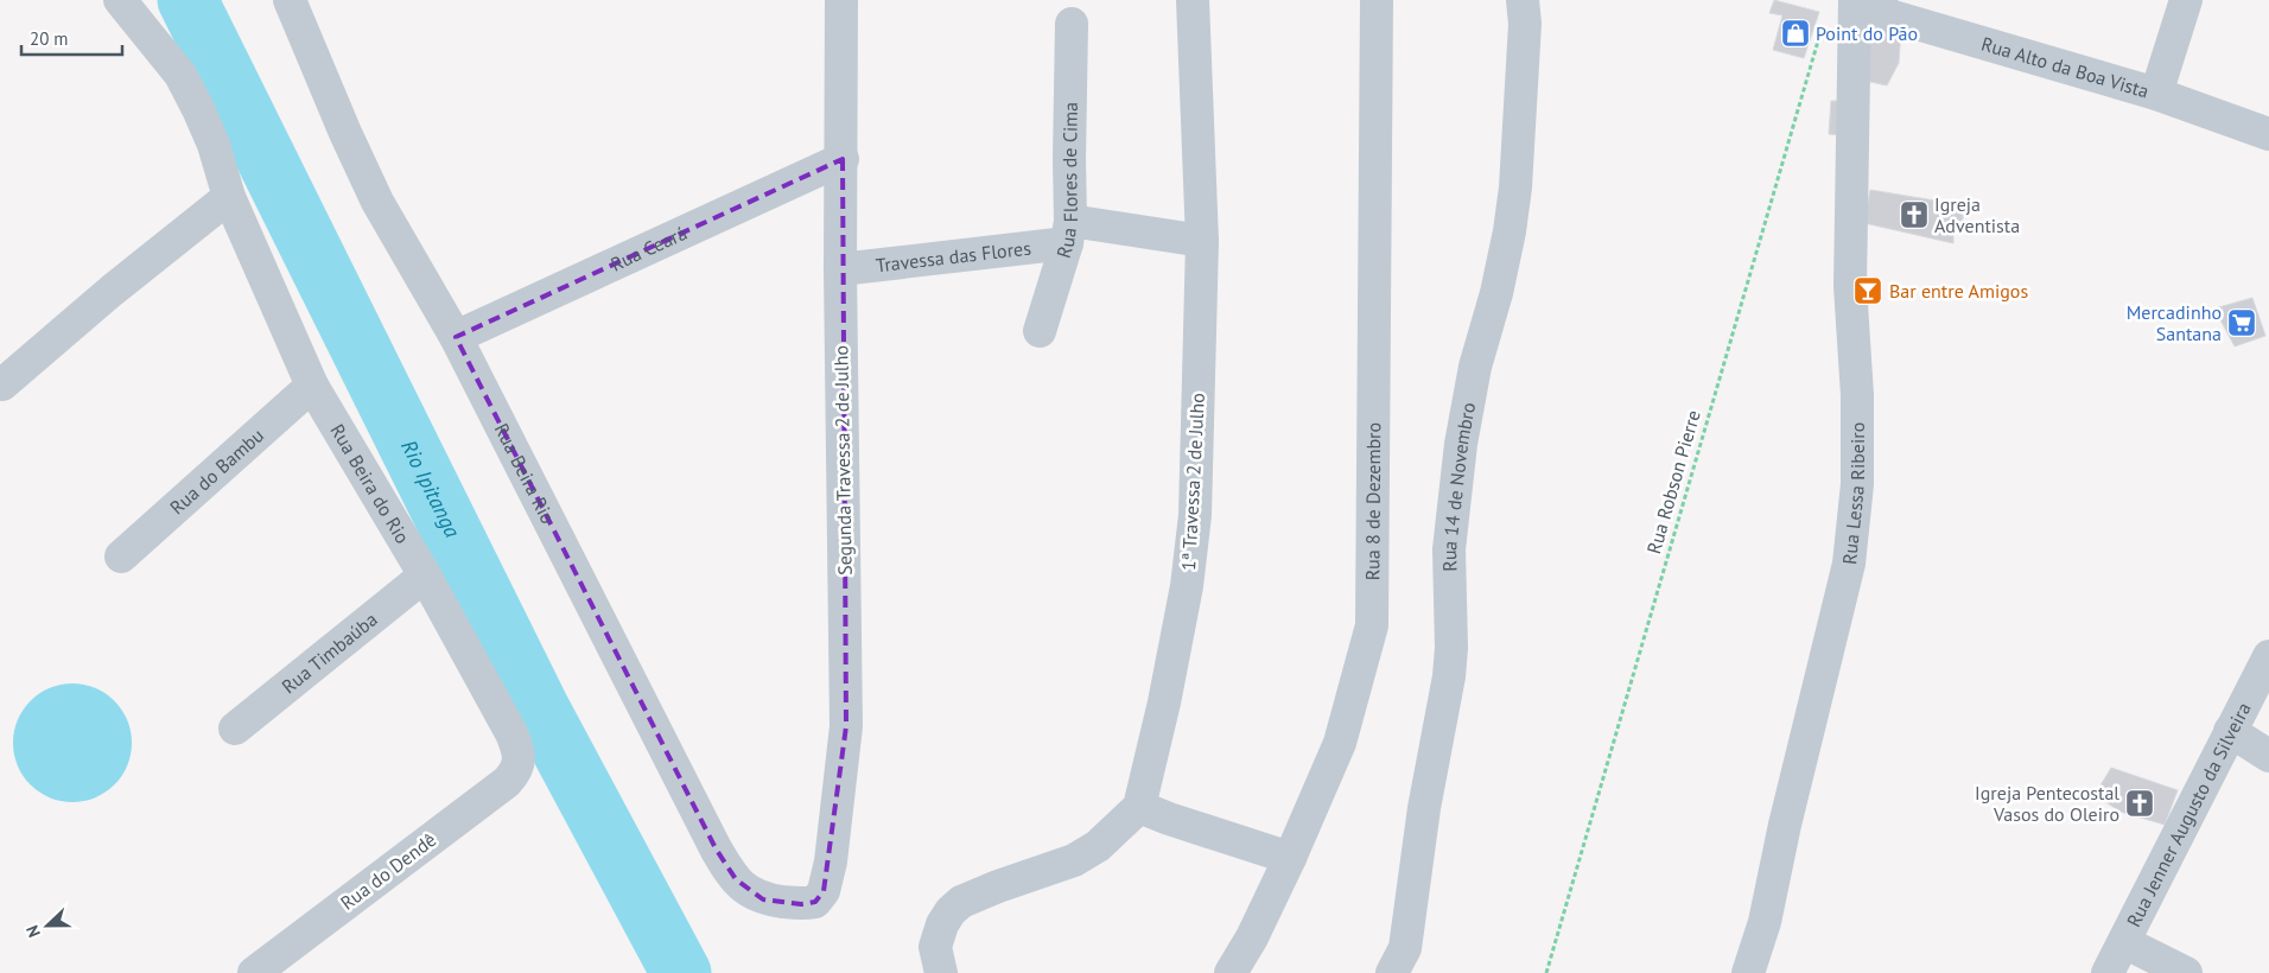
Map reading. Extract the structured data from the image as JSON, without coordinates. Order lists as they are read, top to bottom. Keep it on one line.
{"streets":{"street":["Rua Alto da Boa Vista","Rua Flores de Cima","Rua Ceará","Travessa das Flores","Segunda Travessa 2 de Julho","Rua do Bambu","Rua Beira Rio","1ª Travessa 2 de Julho","Rua Beira do Rio","Rua 14 de Novembro","Rua Lessa Ribeiro","Rua 8 de Dezembro","Rua Timbaúba","Rua Jenner Augusto da Silveira","Rua do Dendê"],"path":["Rua Robson Pierre"]},"crossings":[["Rua Flores de Cima","Travessa das Flores"],["Rua Ceará","Segunda Travessa 2 de Julho"],["Rua Ceará","Rua Beira Rio"],["Travessa das Flores","Segunda Travessa 2 de Julho"],["Travessa das Flores","1ª Travessa 2 de Julho"],["Segunda Travessa 2 de Julho","Rua Beira Rio"],["Rua do Bambu","Rua Beira do Rio"],["Rua Beira do Rio","Rua Timbaúba"],["Rua Beira do Rio","Rua do Dendê"]],"water":["Rio Ipitanga"],"places":{"shop":["Point do Pão"],"church":["Igreja Adventista","Igreja Pentecostal Vasos do Oleiro"],"bar":["Bar entre Amigos"],"supermarket":["Mercadinho Santana"]},"scale_bar":"20 m","north":"left"}
